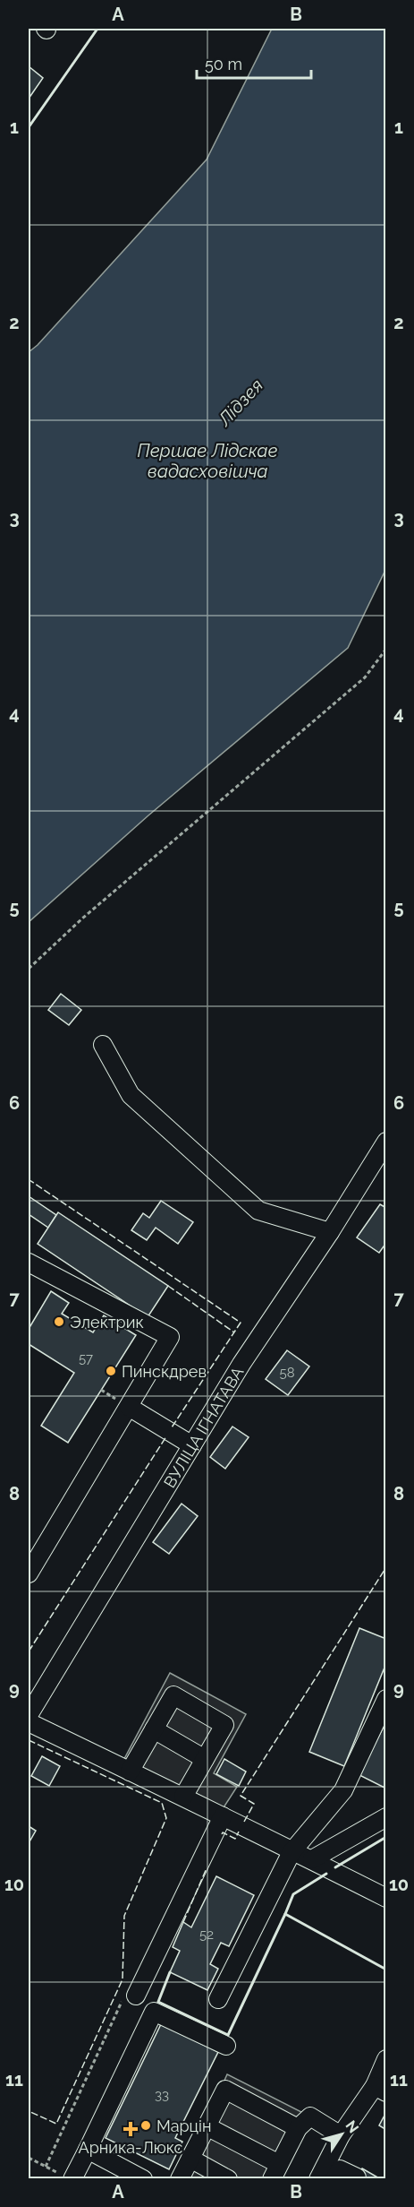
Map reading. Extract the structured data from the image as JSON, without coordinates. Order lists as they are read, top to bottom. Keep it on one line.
{"streets":{"street":["ВУЛІЦА ІГНАТАВА"]},"water":["Лідзея","Першае Лідскае вадасховішча"],"places":{"other":["Электрик","Пинскдрев","Марцін"],"health":["Арника-Люкс"]},"house_numbers":["57","58","52","33"],"scale_bar":"50 m","north":"top right","grid":{"columns":["A","B"],"rows":["1","2","3","4","5","6","7","8","9","10","11"]}}
